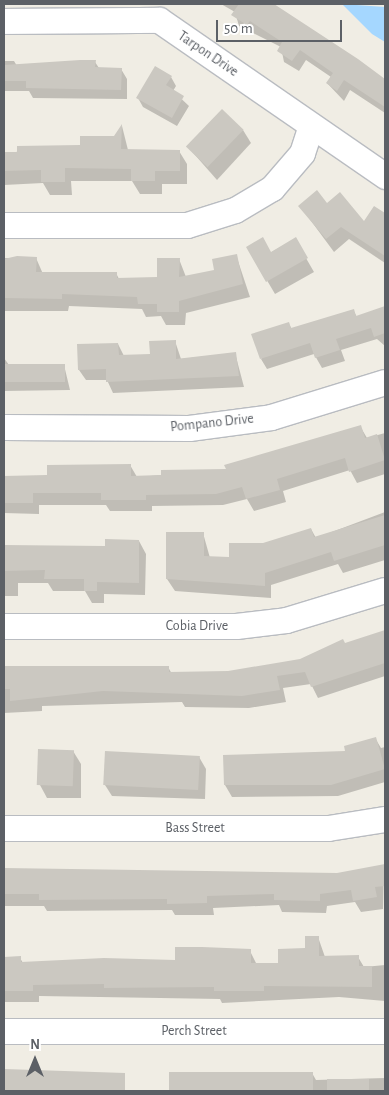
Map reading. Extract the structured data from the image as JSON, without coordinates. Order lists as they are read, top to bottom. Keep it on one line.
{"streets":{"street":["Tarpon Drive","Pompano Drive","Cobia Drive","Bass Street","Perch Street"]},"scale_bar":"50 m","north":"top"}
